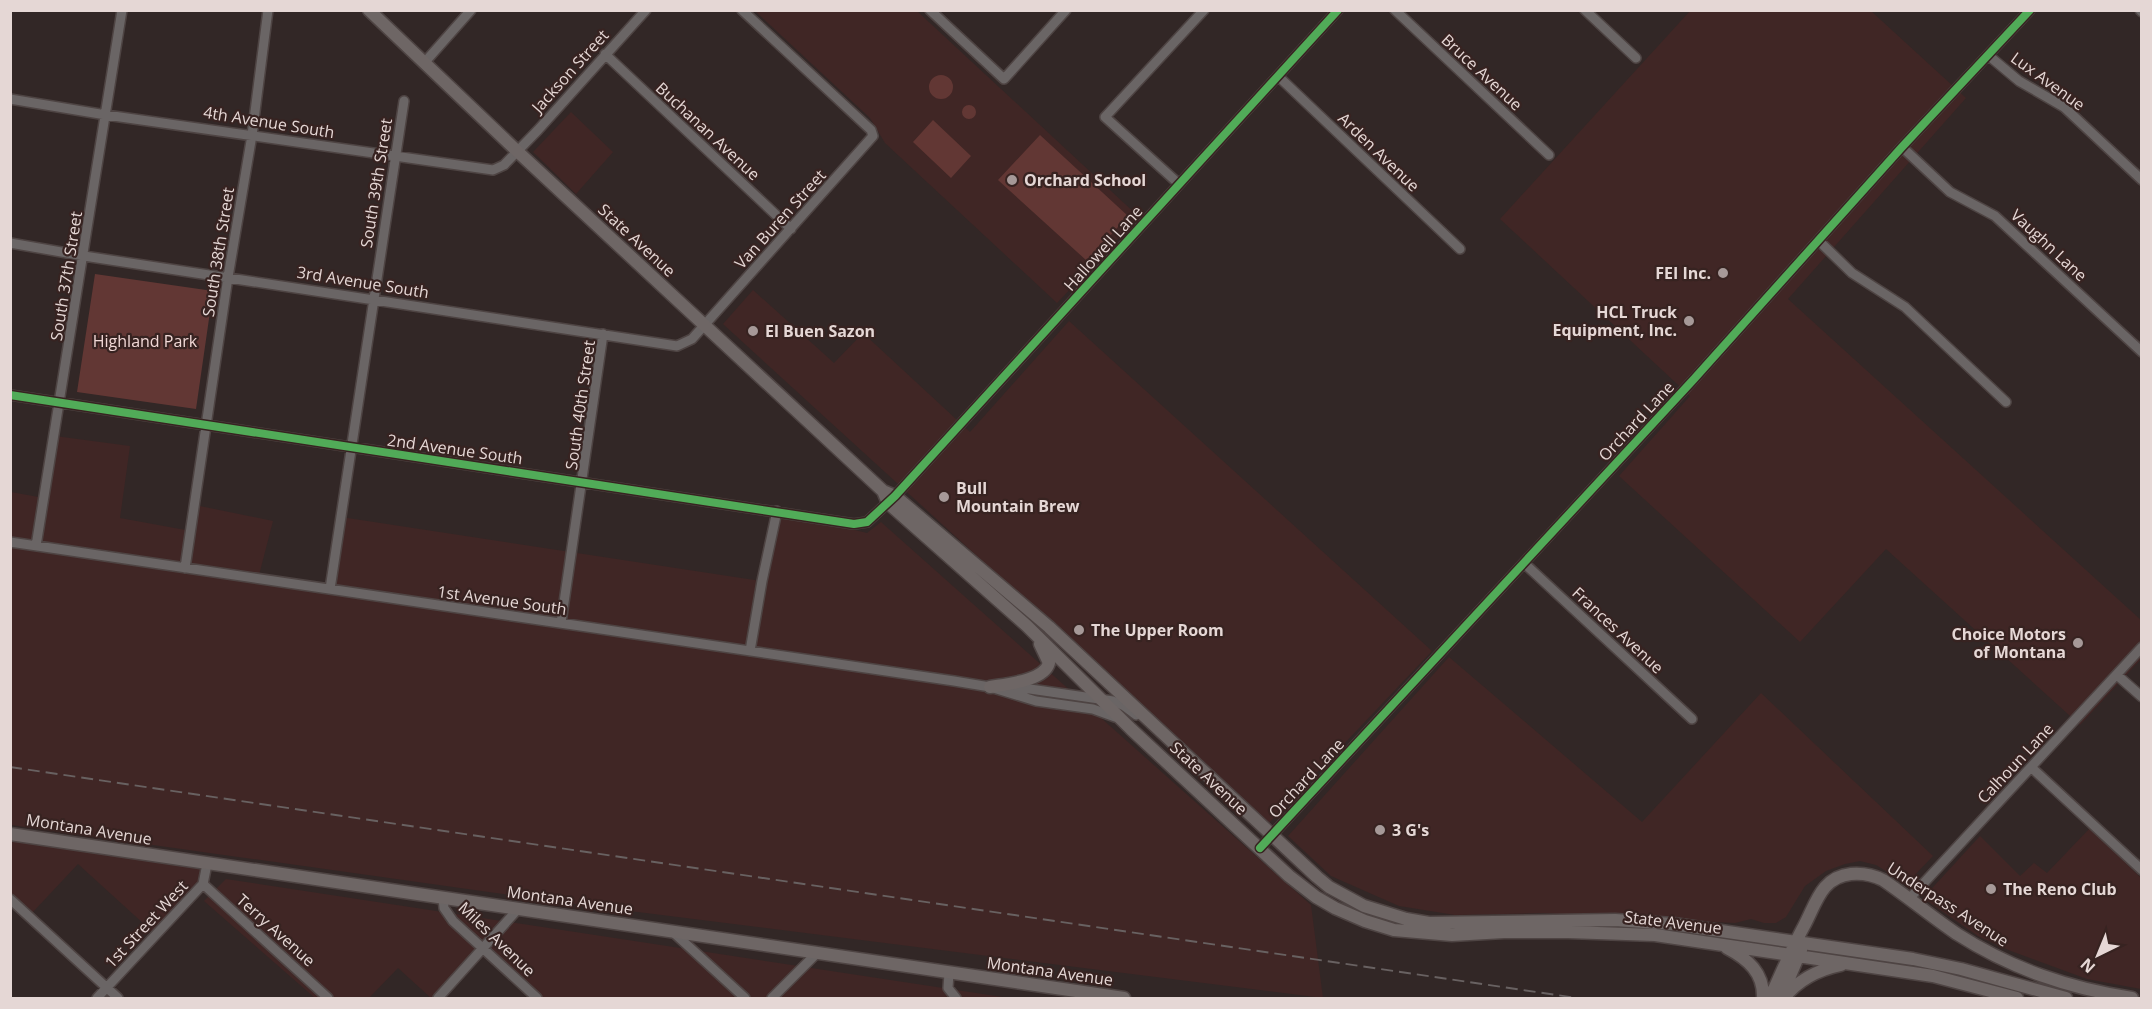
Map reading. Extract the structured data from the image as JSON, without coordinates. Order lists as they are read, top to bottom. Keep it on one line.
{"streets":{"main road":["State Avenue","Montana Avenue","Underpass Avenue"],"street":["Jackson Street","Bruce Avenue","Lux Avenue","4th Avenue South","Buchanan Avenue","Arden Avenue","South 39th Street","Van Buren Street","Vaughn Lane","Hallowell Lane","South 38th Street","South 37th Street","3rd Avenue South","South 40th Street","Orchard Lane","2nd Avenue South","1st Avenue South","Frances Avenue","Calhoun Lane","1st Street West","Terry Avenue","Miles Avenue"]},"crossings":[["Jackson Street","4th Avenue South"],["Jackson Street","Buchanan Avenue"],["Jackson Street","State Avenue"],["Lux Avenue","Orchard Lane"],["4th Avenue South","South 39th Street"],["4th Avenue South","State Avenue"],["4th Avenue South","South 38th Street"],["4th Avenue South","South 37th Street"],["Buchanan Avenue","Van Buren Street"],["Arden Avenue","Hallowell Lane"],["South 39th Street","3rd Avenue South"],["South 39th Street","2nd Avenue South"],["South 39th Street","1st Avenue South"],["Van Buren Street","State Avenue"],["Van Buren Street","3rd Avenue South"],["State Avenue","Hallowell Lane"],["State Avenue","3rd Avenue South"],["State Avenue","Orchard Lane"],["State Avenue","2nd Avenue South"],["State Avenue","1st Avenue South"],["State Avenue","Underpass Avenue"],["Vaughn Lane","Orchard Lane"],["Hallowell Lane","2nd Avenue South"],["South 38th Street","3rd Avenue South"],["South 38th Street","2nd Avenue South"],["South 38th Street","1st Avenue South"],["South 37th Street","3rd Avenue South"],["South 37th Street","2nd Avenue South"],["South 37th Street","1st Avenue South"],["3rd Avenue South","South 40th Street"],["South 40th Street","2nd Avenue South"],["South 40th Street","1st Avenue South"],["Orchard Lane","Frances Avenue"],["Calhoun Lane","Underpass Avenue"],["Montana Avenue","1st Street West"],["Montana Avenue","Miles Avenue"],["1st Street West","Terry Avenue"]],"parks":["Highland Park"],"places":["Orchard School","FEI Inc.","HCL Truck Equipment, Inc.","El Buen Sazon","Bull Mountain Brew","The Upper Room","Choice Motors of Montana","3 G's","The Reno Club"],"north":"bottom left"}
